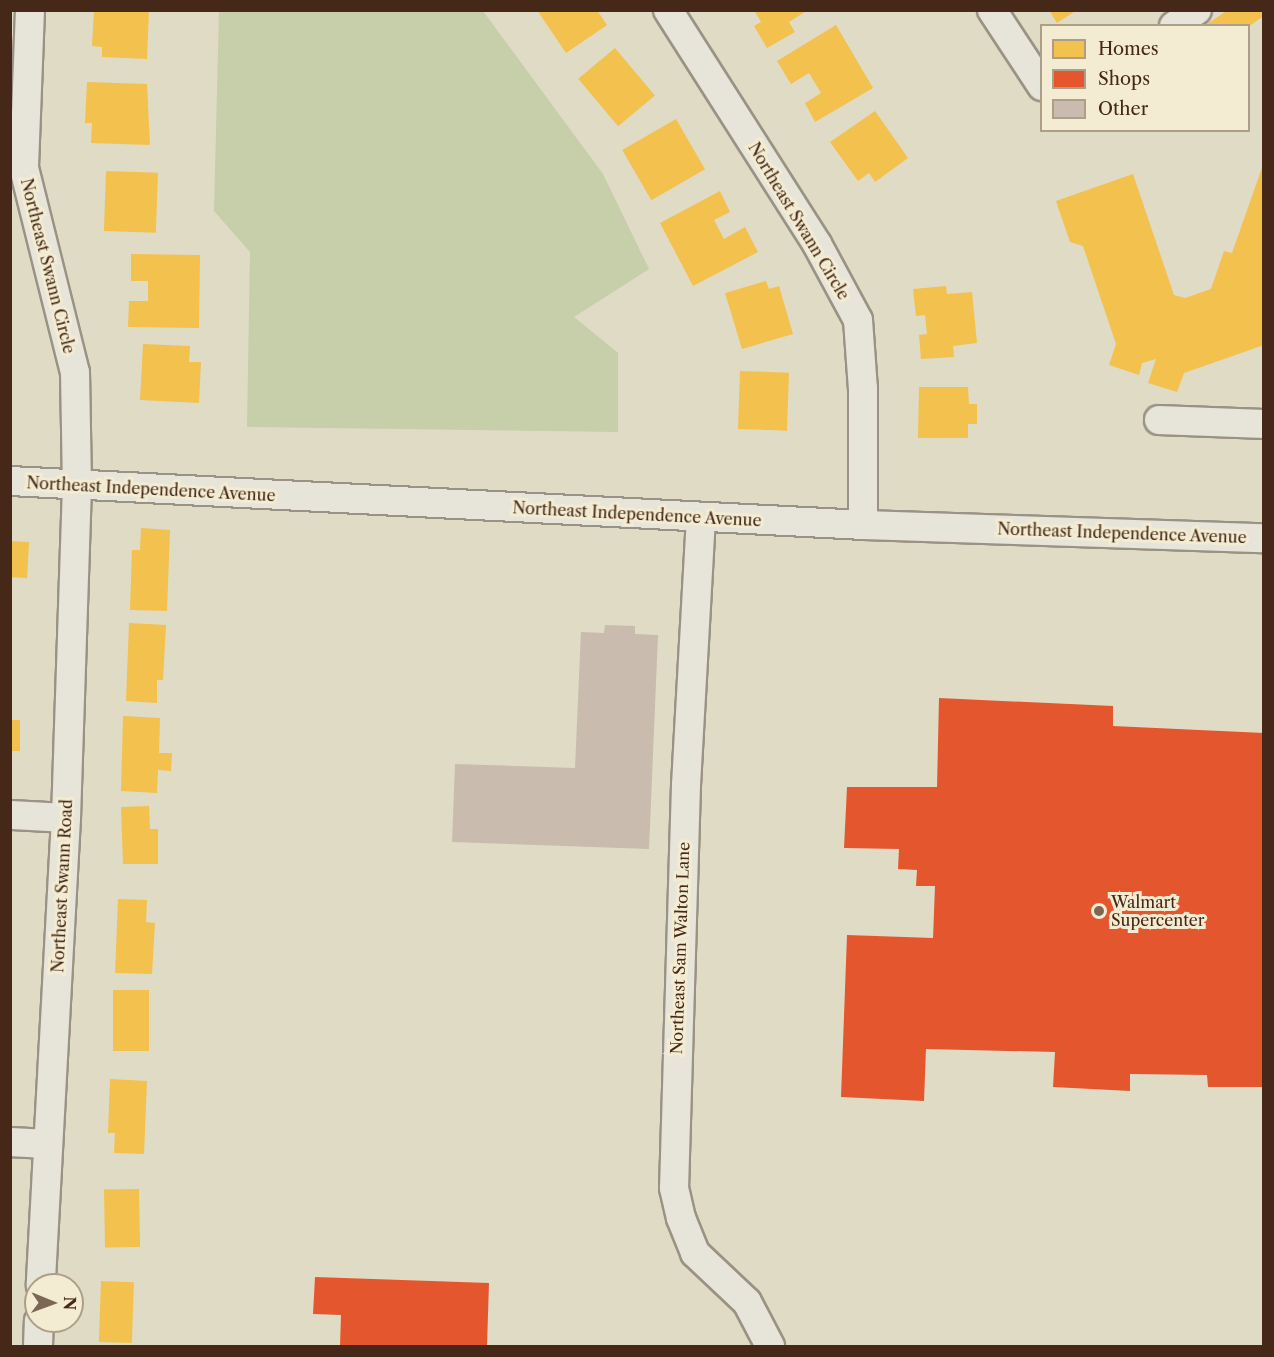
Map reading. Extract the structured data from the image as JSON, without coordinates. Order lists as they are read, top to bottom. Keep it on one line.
{"streets":{"street":["Northeast Swann Circle","Northeast Independence Avenue","Northeast Swann Road","Northeast Sam Walton Lane"]},"crossings":[["Northeast Swann Circle","Northeast Independence Avenue"],["Northeast Swann Circle","Northeast Swann Road"],["Northeast Independence Avenue","Northeast Swann Road"],["Northeast Independence Avenue","Northeast Sam Walton Lane"]],"places":["Walmart Supercenter"],"legend":["Homes","Shops","Other"],"north":"right"}
